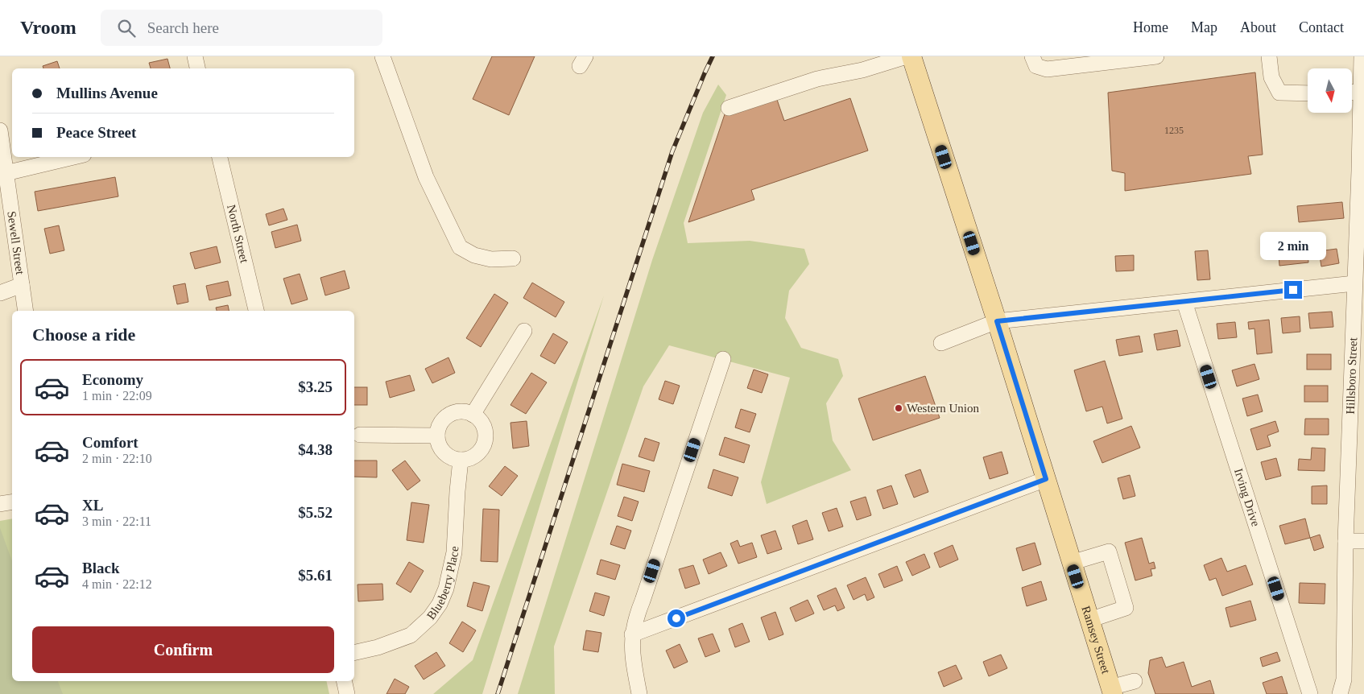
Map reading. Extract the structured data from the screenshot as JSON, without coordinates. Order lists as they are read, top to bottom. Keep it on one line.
{"streets":{"main road":["Ramsey Street"],"street":["North Street","Sewell Street","Hillsboro Street","Irving Drive","Blueberry Place"]},"places":["Western Union"],"house_numbers":["1235"],"north":"bottom","page":{"header":"Vroom","search":"Search here","nav":["Home","Map","About","Contact"],"banner":["Mullins Avenue","Peace Street"],"bubble":"2 min","heading":"Choose a ride","list":[{"name":"Economy","note":"1 min · 22:09","value":"$3.25"},{"name":"Comfort","note":"2 min · 22:10","value":"$4.38"},{"name":"XL","note":"3 min · 22:11","value":"$5.52"},{"name":"Black","note":"4 min · 22:12","value":"$5.61"}],"buttons":"Confirm"}}
